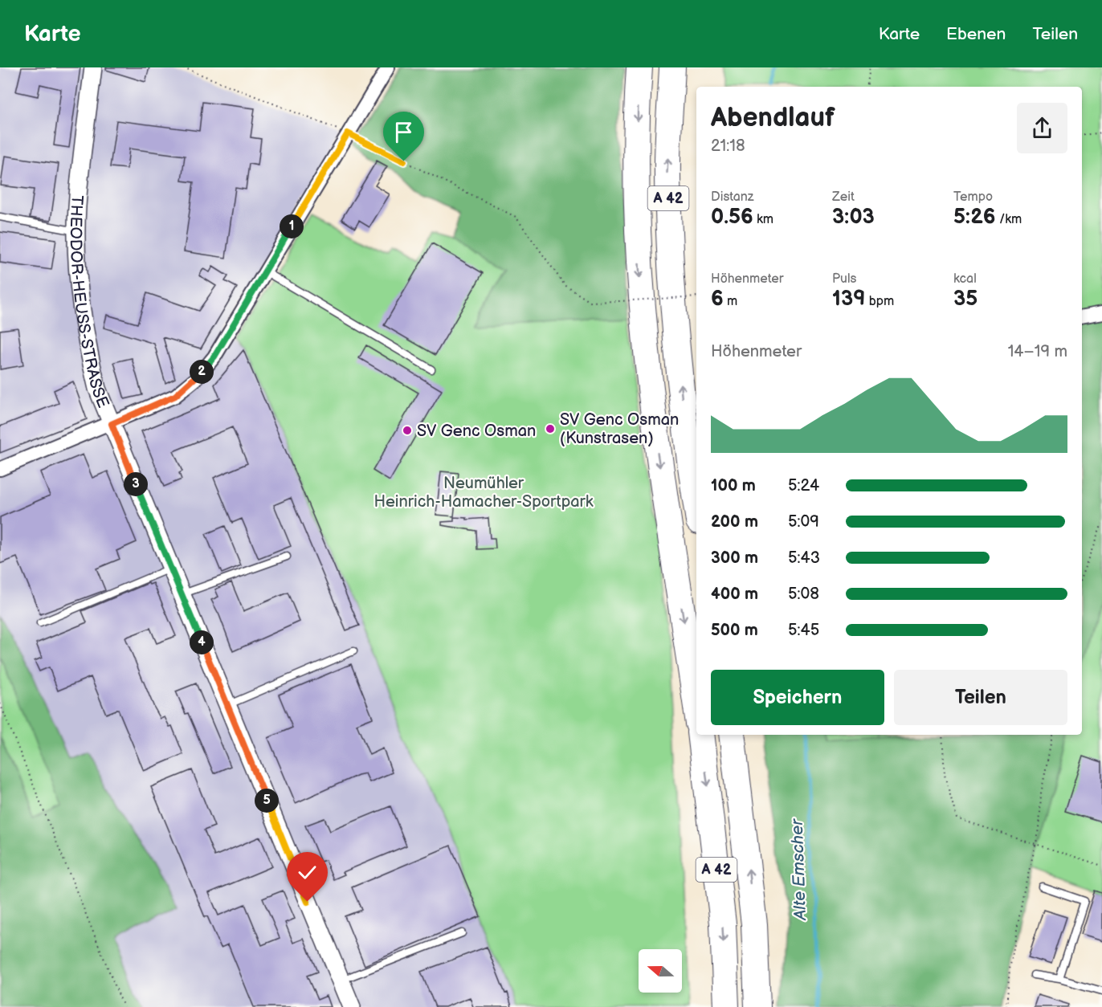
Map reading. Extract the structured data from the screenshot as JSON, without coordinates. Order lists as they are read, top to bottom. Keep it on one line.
{"streets":{"highway":["A 42"],"street":["THEODOR-HEUSS-STRASSE"]},"water":["Alte Emscher"],"parks":["Neumühler Heinrich-Hamacher-Sportpark"],"places":["SV Genc Osman (Kunstrasen)","SV Genc Osman"],"north":"left","page":{"header":"Karte","nav":["Karte","Ebenen","Teilen"],"heading":["Abendlauf","21:18"],"stats":[["Distanz","0.56 km"],["Zeit","3:03"],["Tempo","5:26 /km"],["Höhenmeter","6 m"],["Puls","139 bpm"],["kcal","35"]],"pins":["1","2","3","4","5"],"chart":["Höhenmeter","14–19 m"],"list":[{"name":"100 m","note":"5:24"},{"name":"200 m","note":"5:09"},{"name":"300 m","note":"5:43"},{"name":"400 m","note":"5:08"},{"name":"500 m","note":"5:45"}],"buttons":["Speichern","Teilen"]}}
